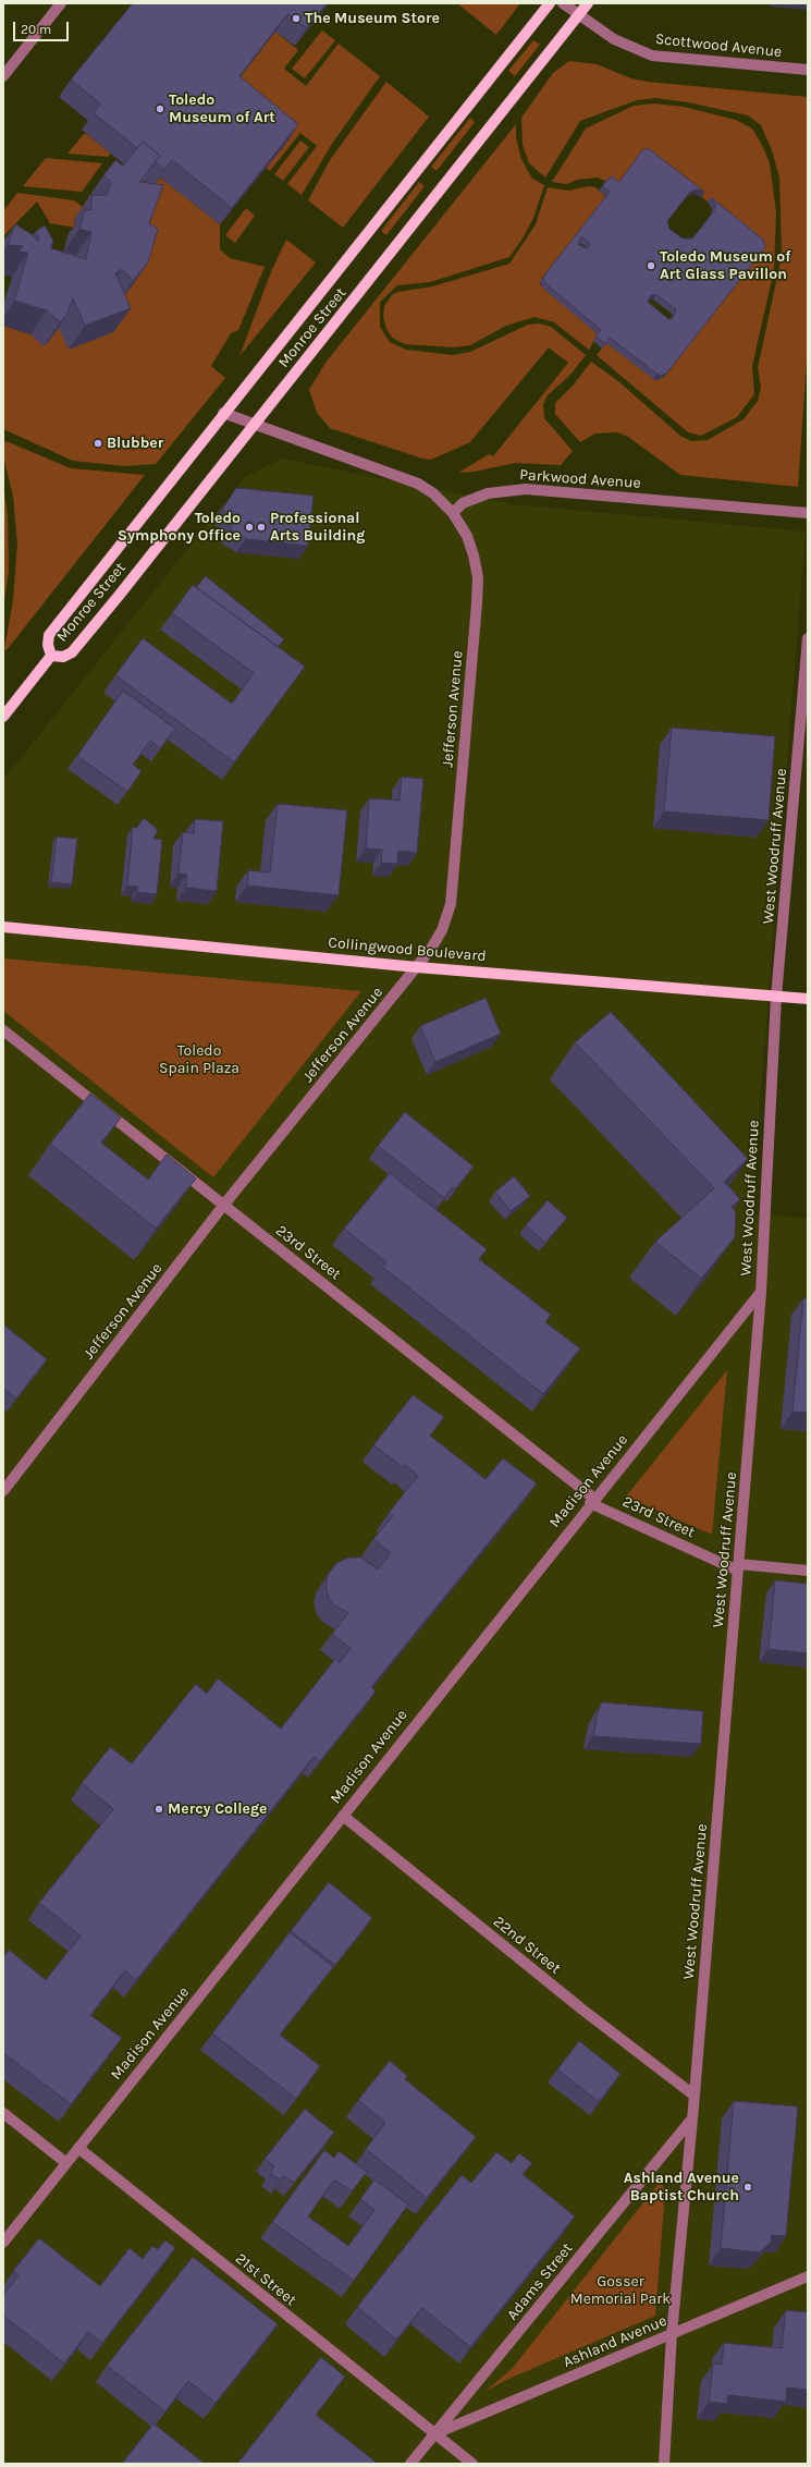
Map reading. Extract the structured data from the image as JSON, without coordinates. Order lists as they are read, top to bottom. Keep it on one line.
{"streets":{"main road":["Monroe Street","Collingwood Boulevard"],"street":["Scottwood Avenue","Parkwood Avenue","Jefferson Avenue","West Woodruff Avenue","23rd Street","Madison Avenue","22nd Street","21st Street","Adams Street","Ashland Avenue"]},"crossings":[["Scottwood Avenue","Monroe Street"],["Parkwood Avenue","Jefferson Avenue"],["Jefferson Avenue","Collingwood Boulevard"],["Jefferson Avenue","23rd Street"],["West Woodruff Avenue","Collingwood Boulevard"],["West Woodruff Avenue","23rd Street"],["West Woodruff Avenue","Madison Avenue"],["West Woodruff Avenue","22nd Street"],["West Woodruff Avenue","Adams Street"],["West Woodruff Avenue","Ashland Avenue"],["23rd Street","Madison Avenue"],["Madison Avenue","22nd Street"],["Madison Avenue","21st Street"],["21st Street","Adams Street"],["21st Street","Ashland Avenue"],["Adams Street","Ashland Avenue"]],"parks":["Toledo Spain Plaza","Gosser Memorial Park"],"places":["The Museum Store","Toledo Museum of Art","Toledo Museum of Art Glass Pavillon","Blubber","Toledo Symphony Office","Professional Arts Building","Mercy College","Ashland Avenue Baptist Church"],"scale_bar":"20 m"}
